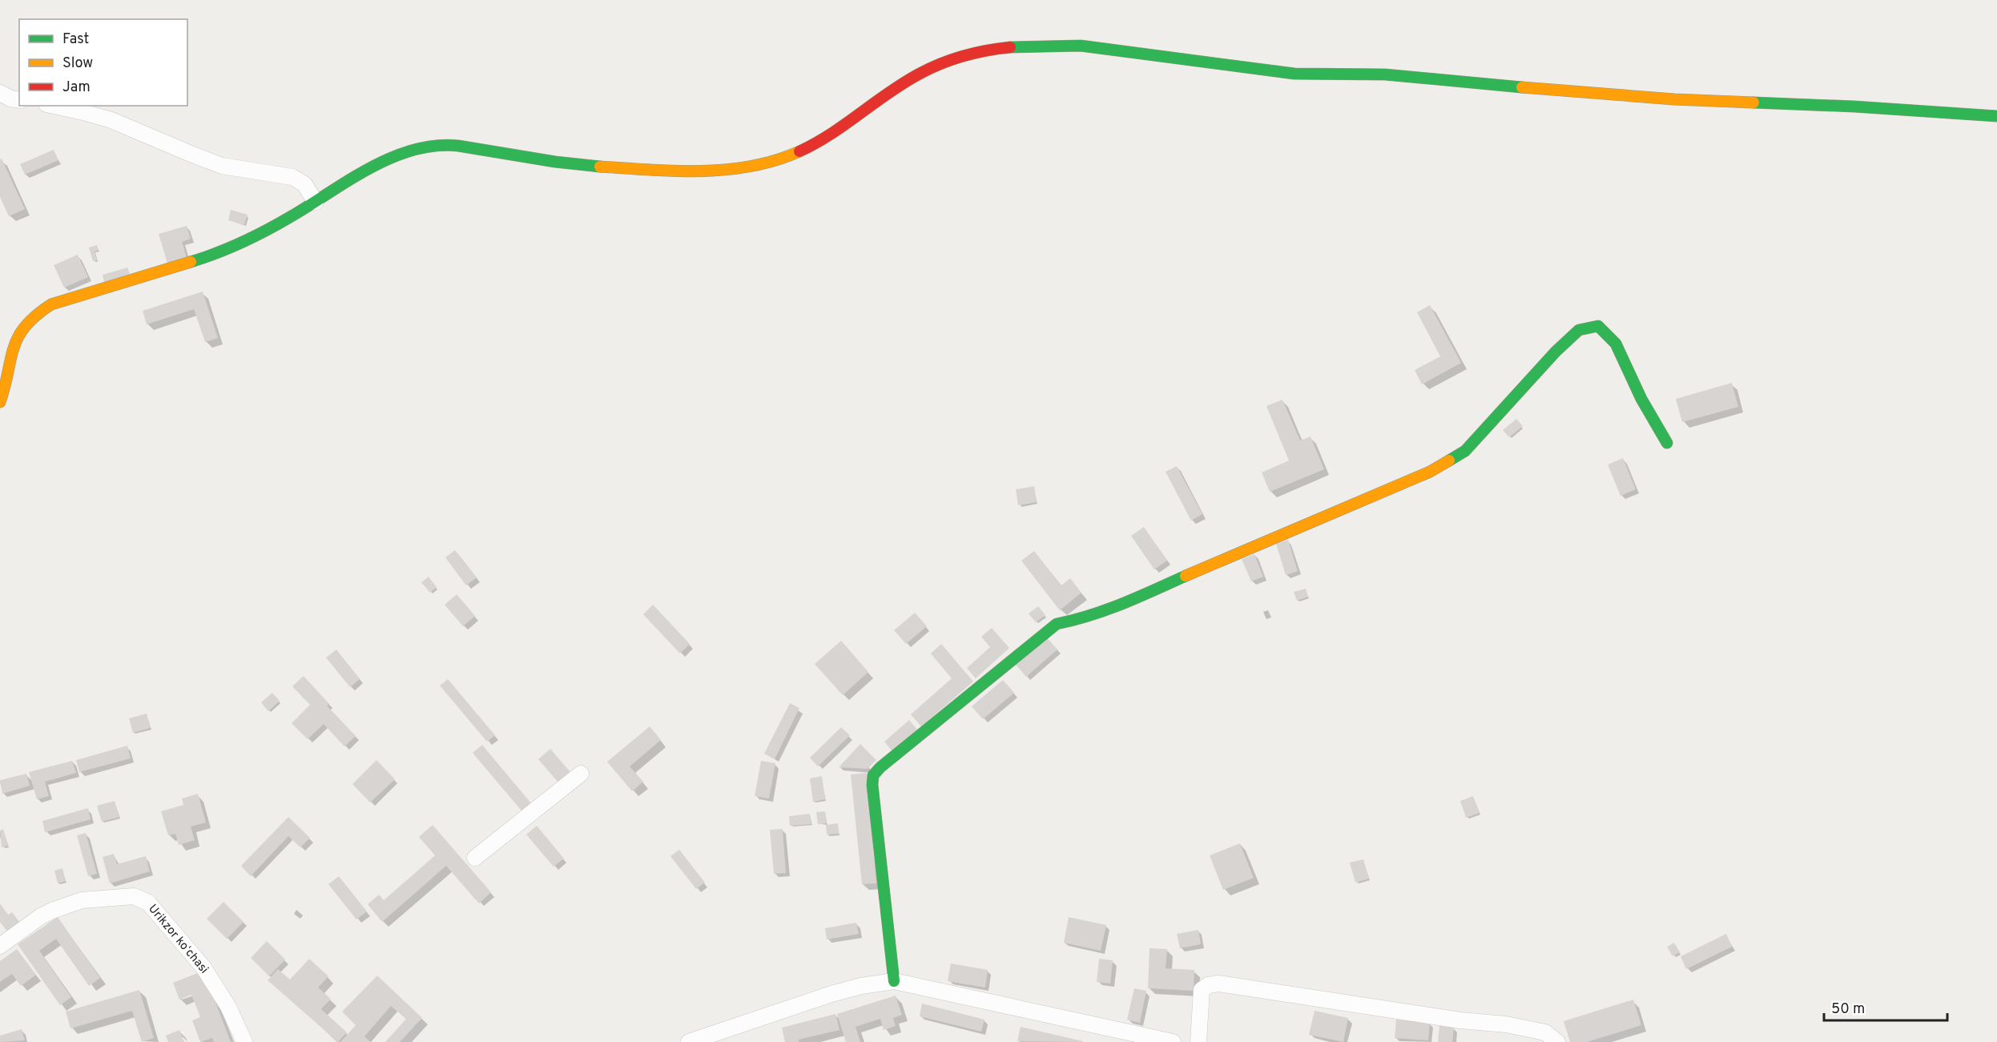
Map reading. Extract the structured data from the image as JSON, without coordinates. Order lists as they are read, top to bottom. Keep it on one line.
{"streets":{"street":["Urikzor koʻchasi"]},"legend":["Fast","Slow","Jam"],"scale_bar":"50 m"}
